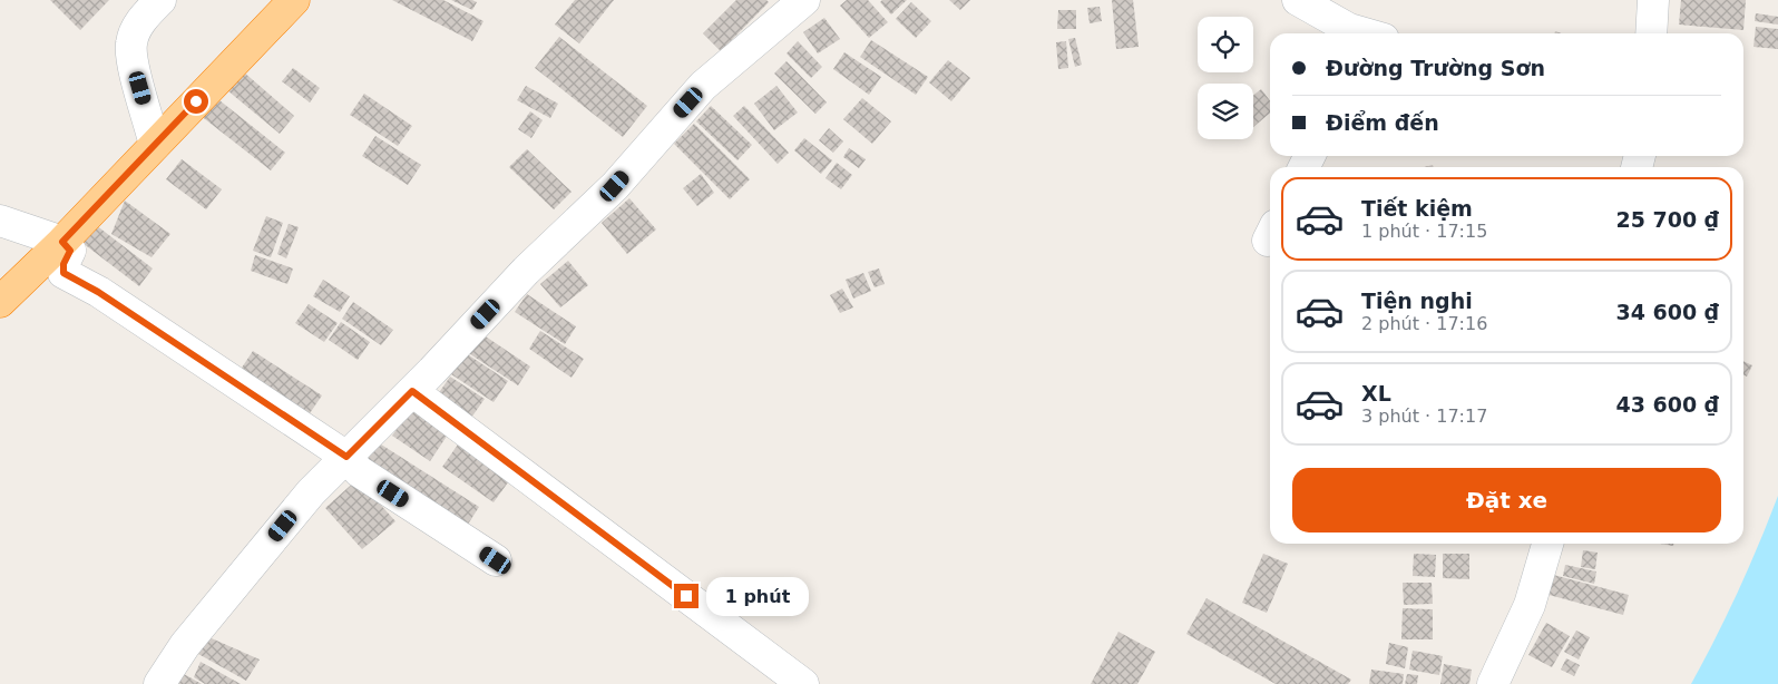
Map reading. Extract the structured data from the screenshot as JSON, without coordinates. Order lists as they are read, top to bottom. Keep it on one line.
{"page":{"banner":["Đường Trường Sơn","Điểm đến"],"list":[{"name":"Tiết kiệm","note":"1 phút · 17:15","value":"25 700 ₫"},{"name":"Tiện nghi","note":"2 phút · 17:16","value":"34 600 ₫"},{"name":"XL","note":"3 phút · 17:17","value":"43 600 ₫"}],"buttons":"Đặt xe","bubble":"1 phút"}}
